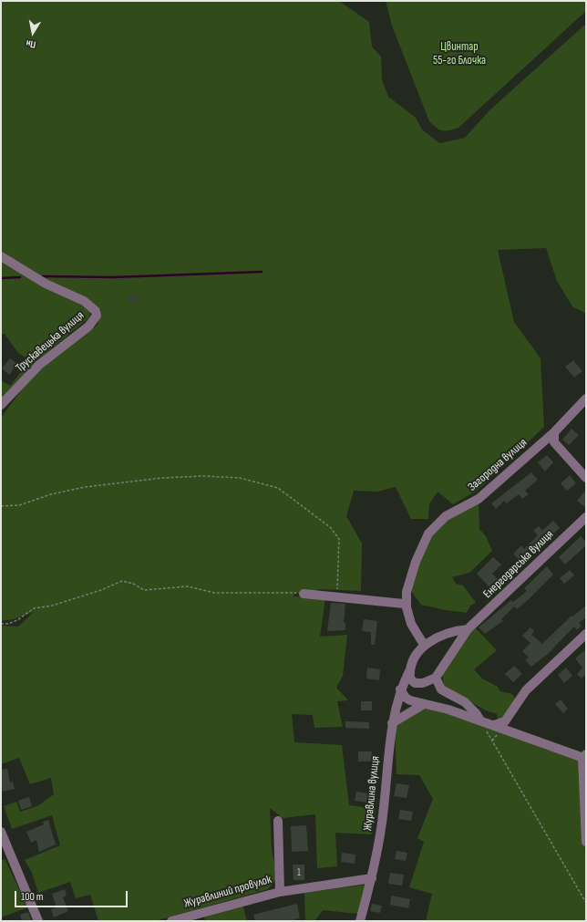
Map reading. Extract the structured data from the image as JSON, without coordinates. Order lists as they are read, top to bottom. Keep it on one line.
{"streets":{"street":["Трускавецька вулиця","Загородна вулиця","Енергодарська вулиця","Журавлина вулиця","Журавлиний провулок"]},"crossings":[["Загородна вулиця","Журавлина вулиця"]],"parks":["Цвинтар 55-го Блочка"],"house_numbers":["1"],"scale_bar":"100 m","north":"bottom"}
